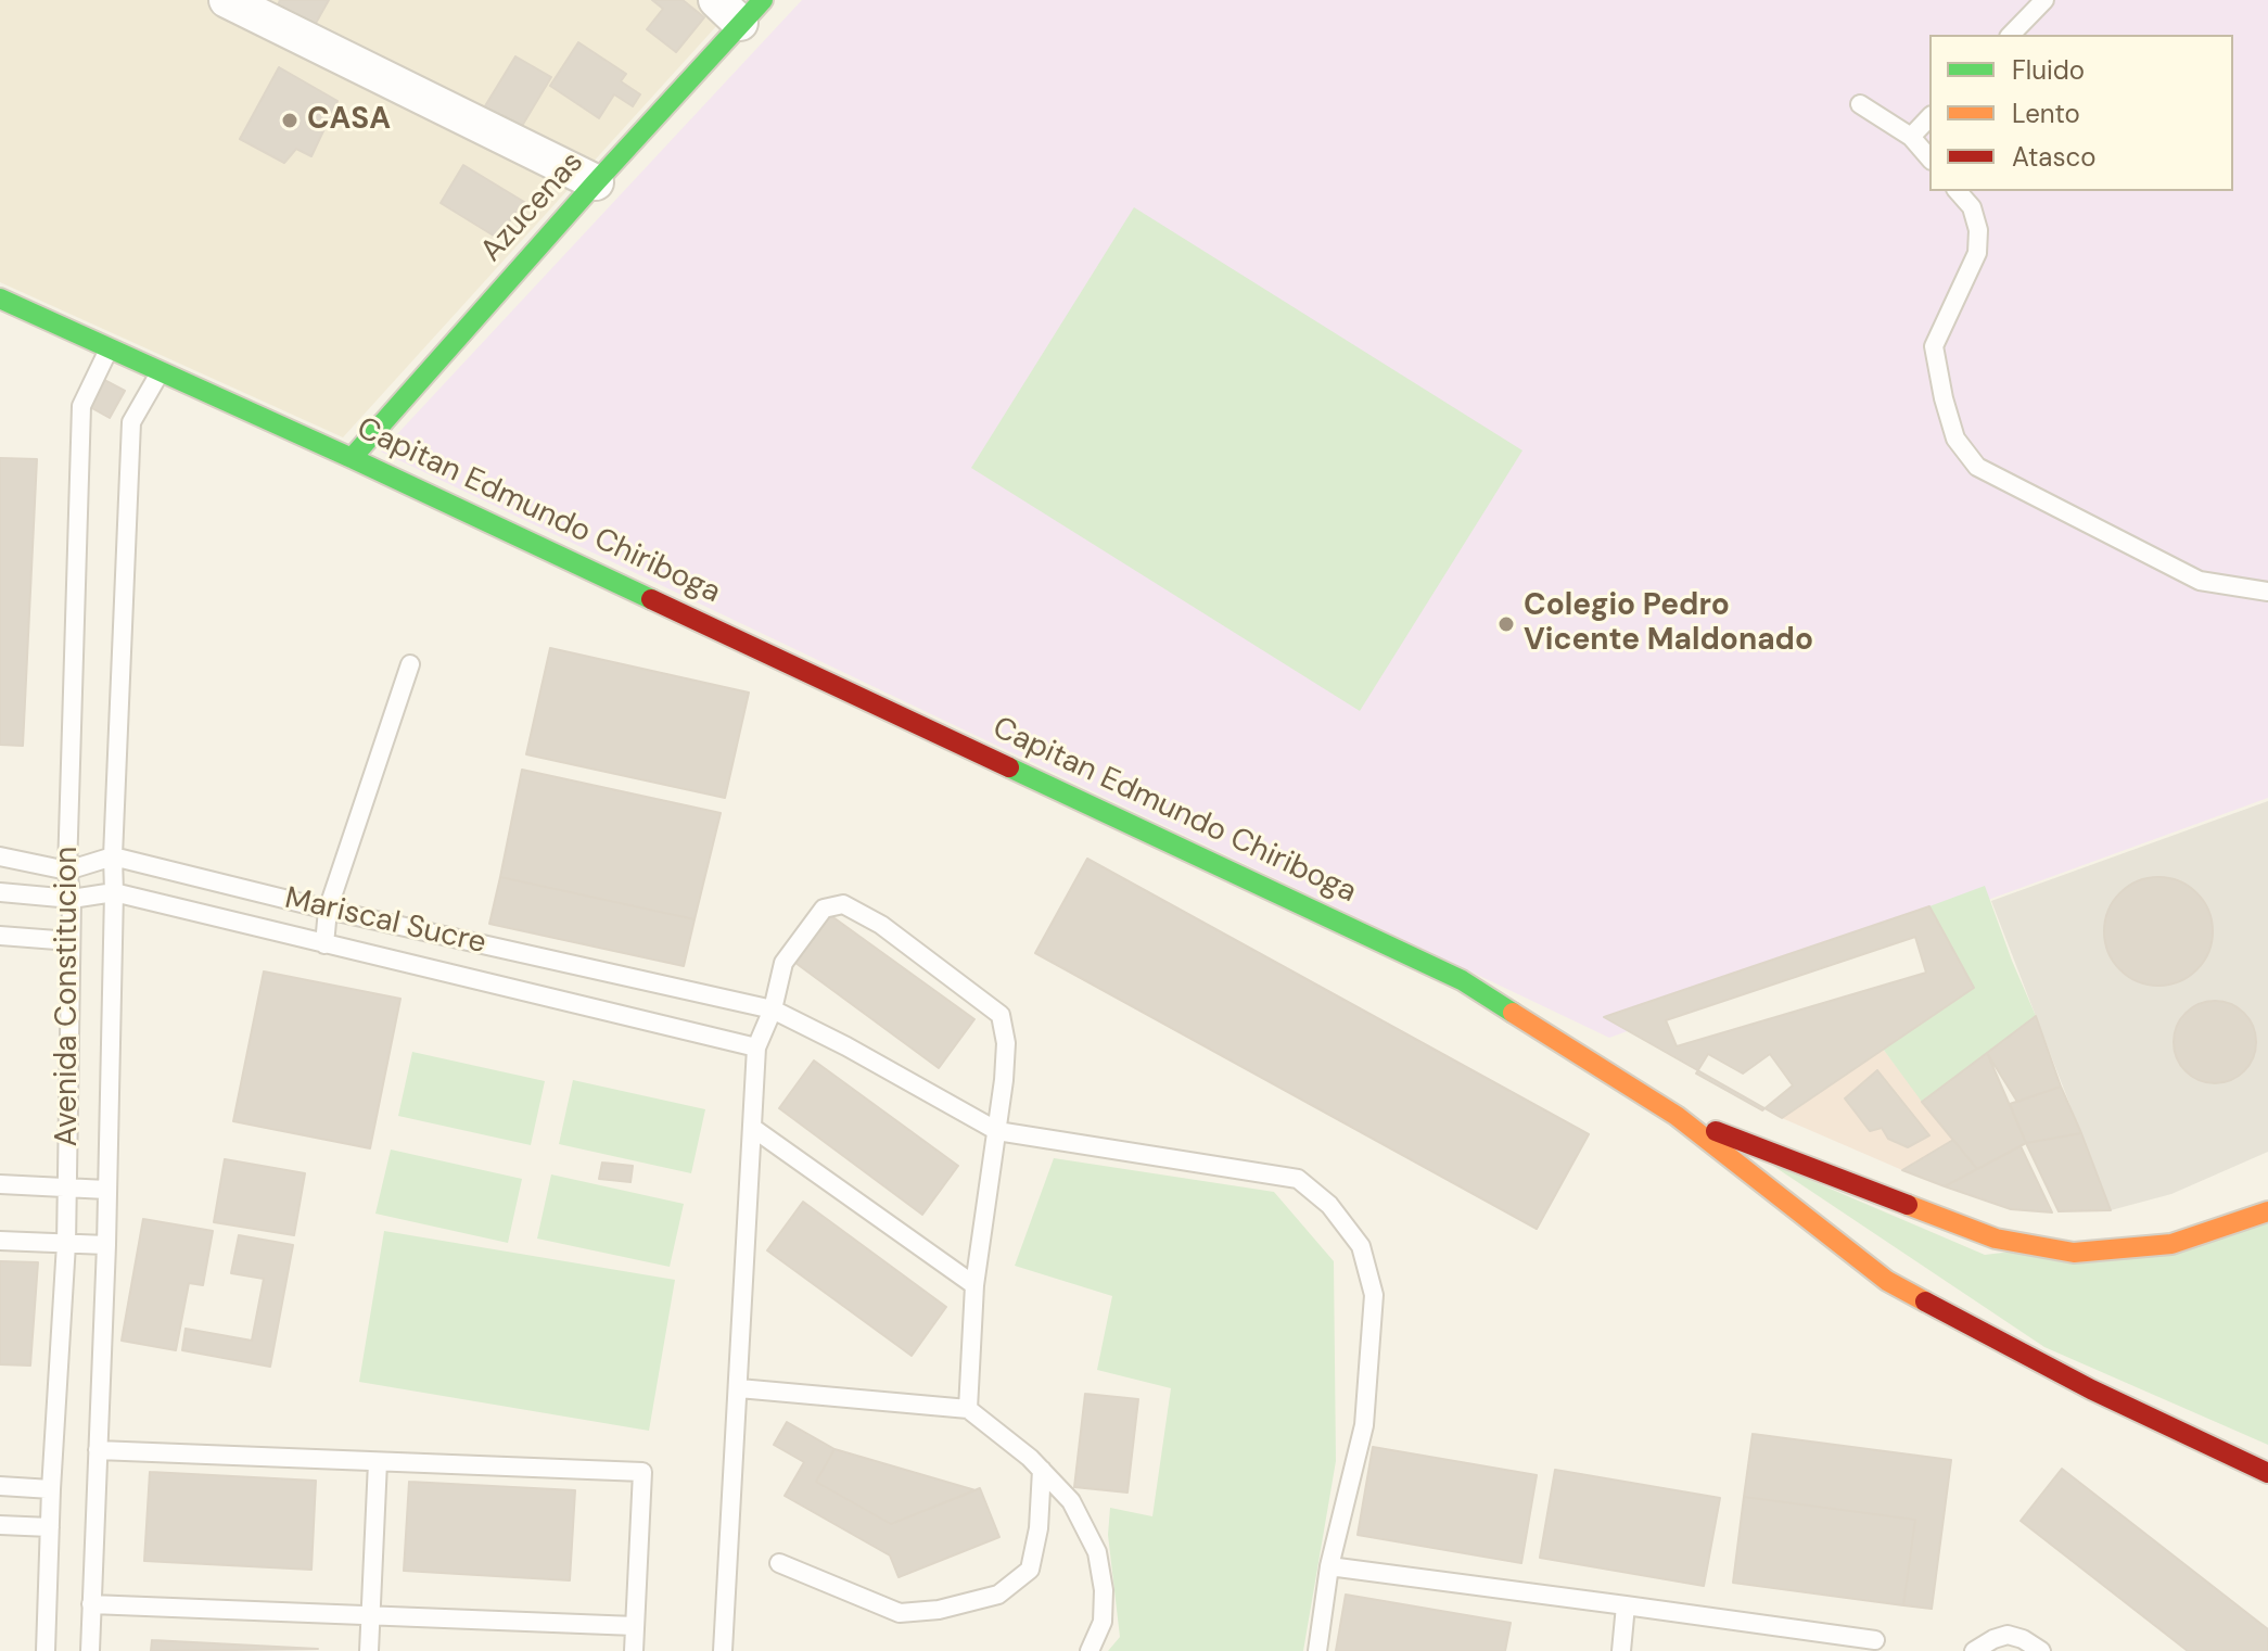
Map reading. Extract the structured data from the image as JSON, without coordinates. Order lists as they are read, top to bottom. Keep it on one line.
{"streets":{"street":["Azucenas","Capitan Edmundo Chiriboga"],"lane":["Mariscal Sucre","Avenida Constitucion"]},"crossings":[["Azucenas","Capitan Edmundo Chiriboga"],["Capitan Edmundo Chiriboga","Avenida Constitucion"],["Mariscal Sucre","Avenida Constitucion"]],"places":["CASA","Colegio Pedro Vicente Maldonado"],"legend":["Fluido","Lento","Atasco"]}
